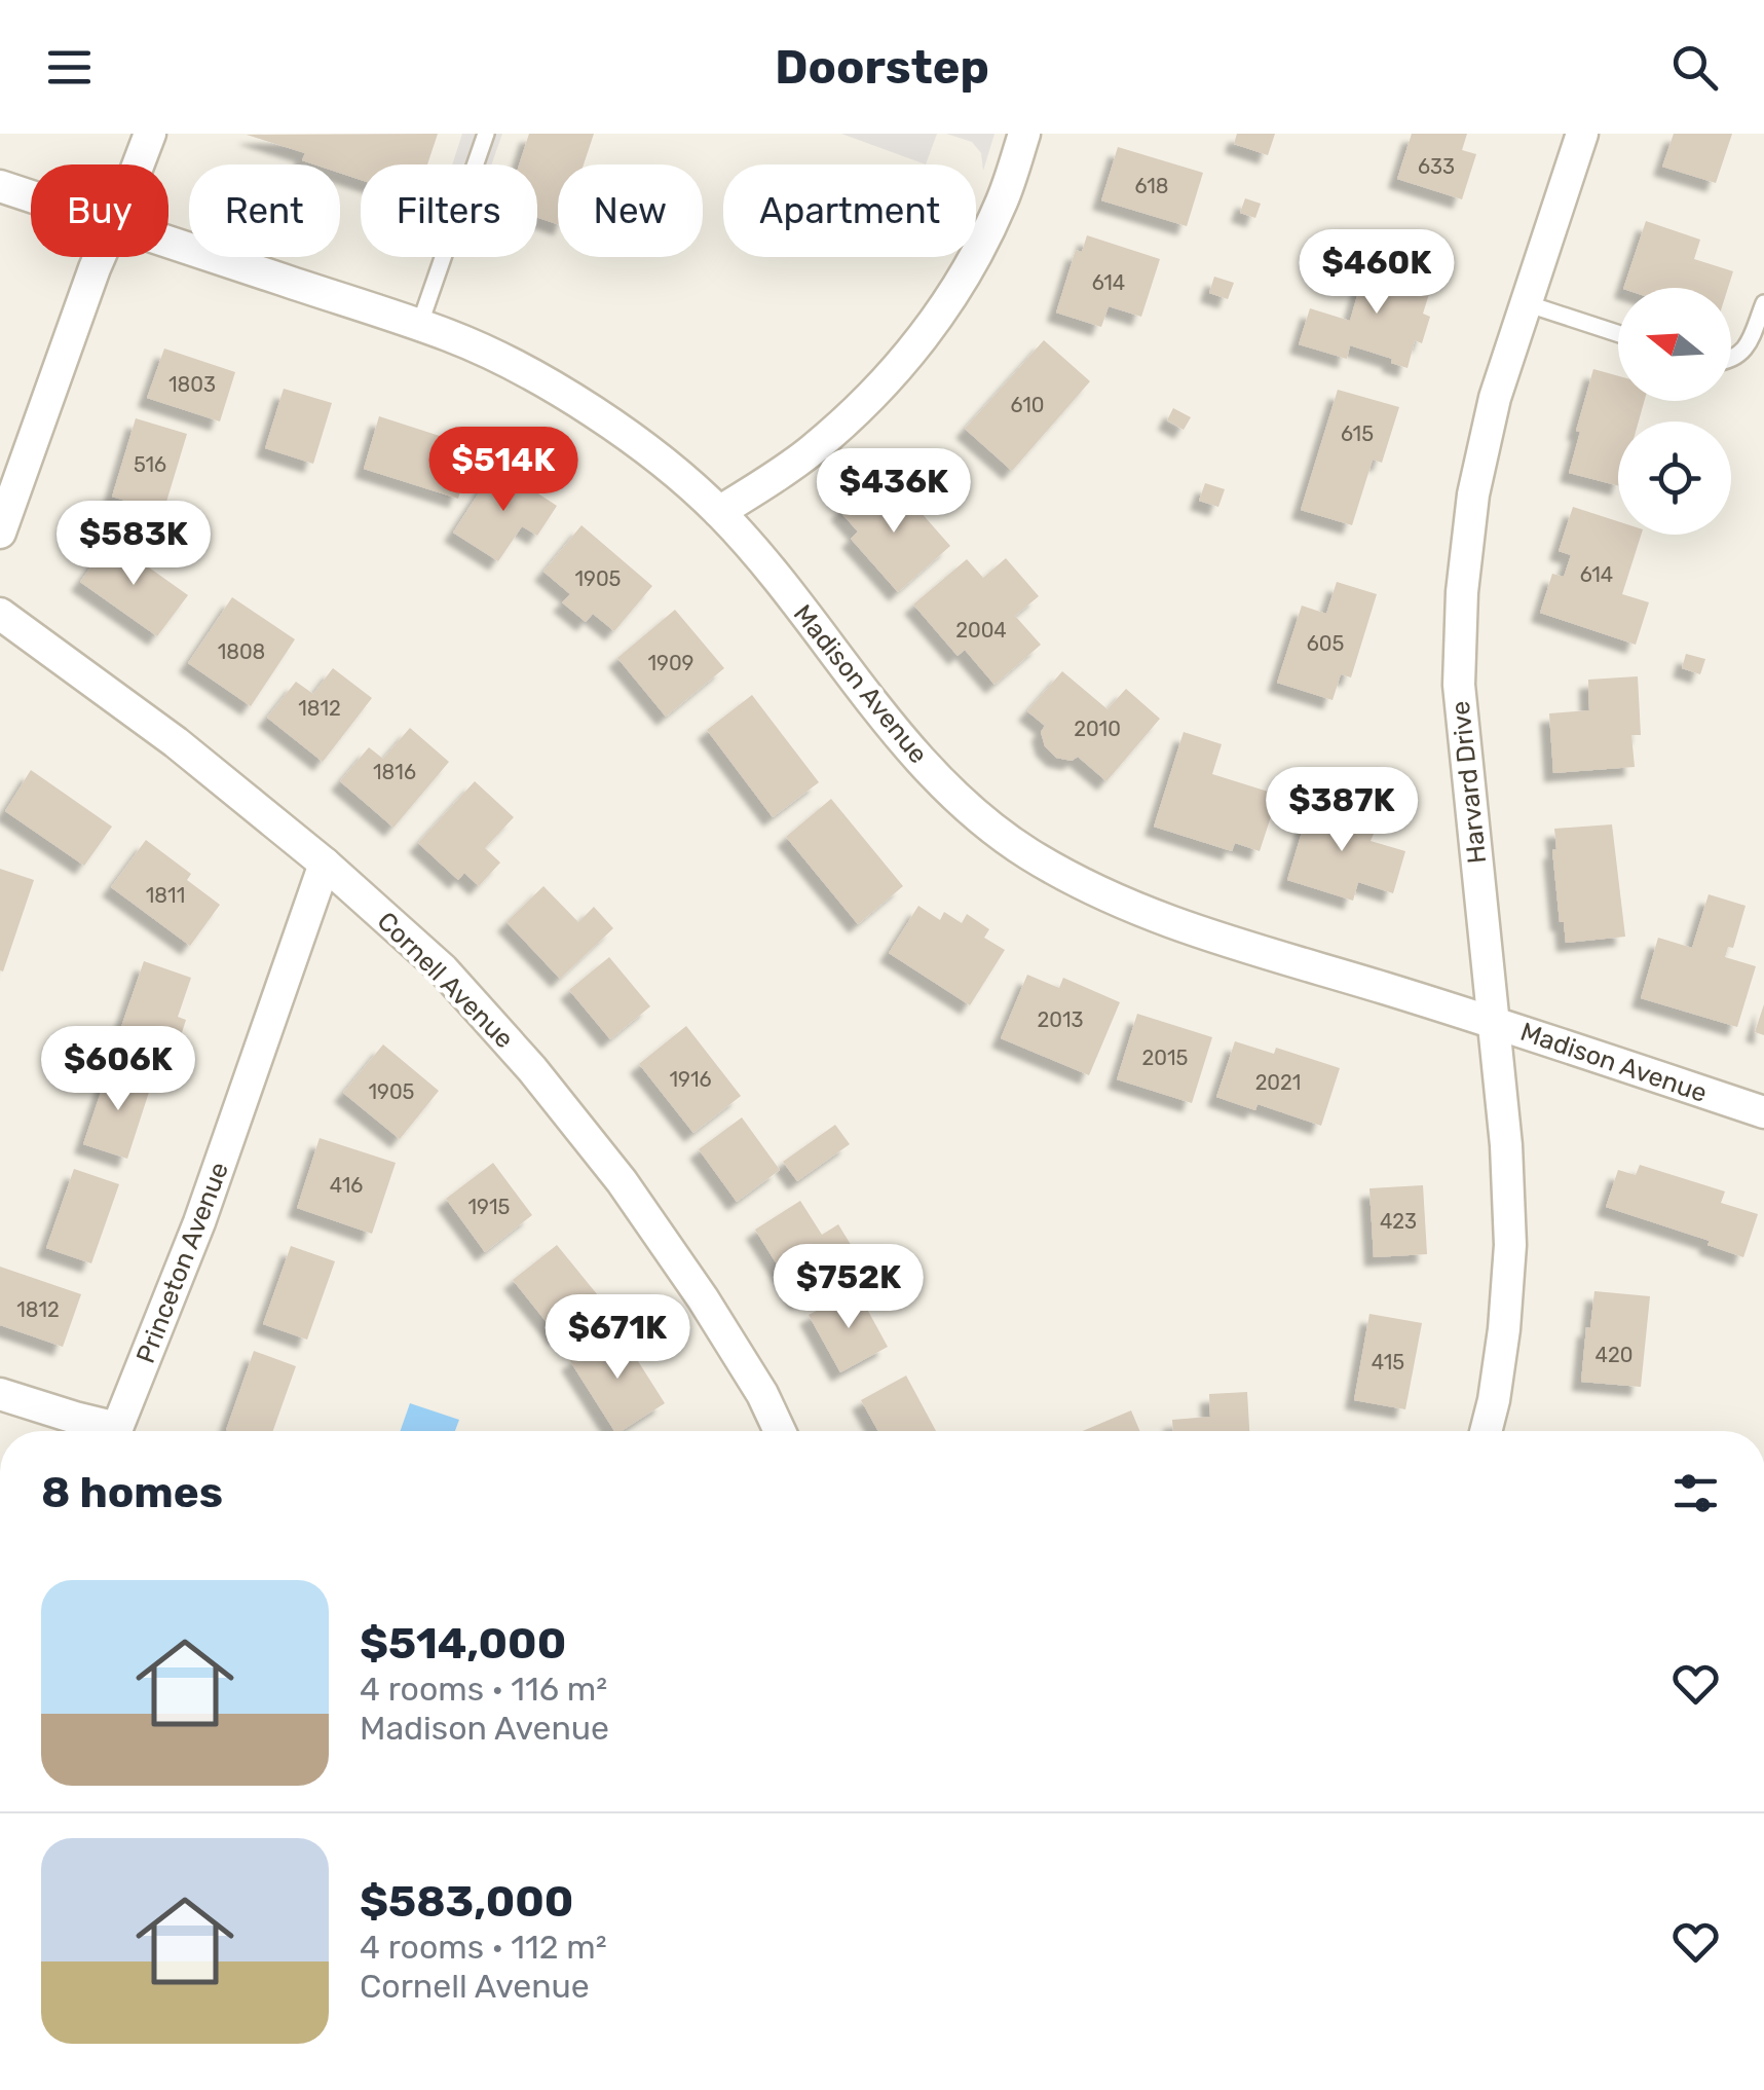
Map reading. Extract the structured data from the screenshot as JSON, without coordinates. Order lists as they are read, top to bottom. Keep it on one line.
{"streets":{"street":["Madison Avenue","Harvard Drive","Cornell Avenue","Princeton Avenue"]},"crossings":[["Madison Avenue","Harvard Drive"],["Cornell Avenue","Princeton Avenue"]],"house_numbers":["633","618","614","1803","610","615","516","614","1905","2004","605","1808","1909","1812","2010","1816","1811","2013","2015","1916","2021","1905","416","1915","423","1812","420","415"],"north":"left","page":{"header":"Doorstep","chip":["Buy","Rent","Filters","New","Apartment"],"price":["$460K","$514K","$436K","$583K","$387K","$606K","$752K","$671K"],"heading":"8 homes","list":[{"name":"$514,000","note":"4 rooms · 116 m² · Madison Avenue"},{"name":"$583,000","note":"4 rooms · 112 m² · Cornell Avenue"}]}}
